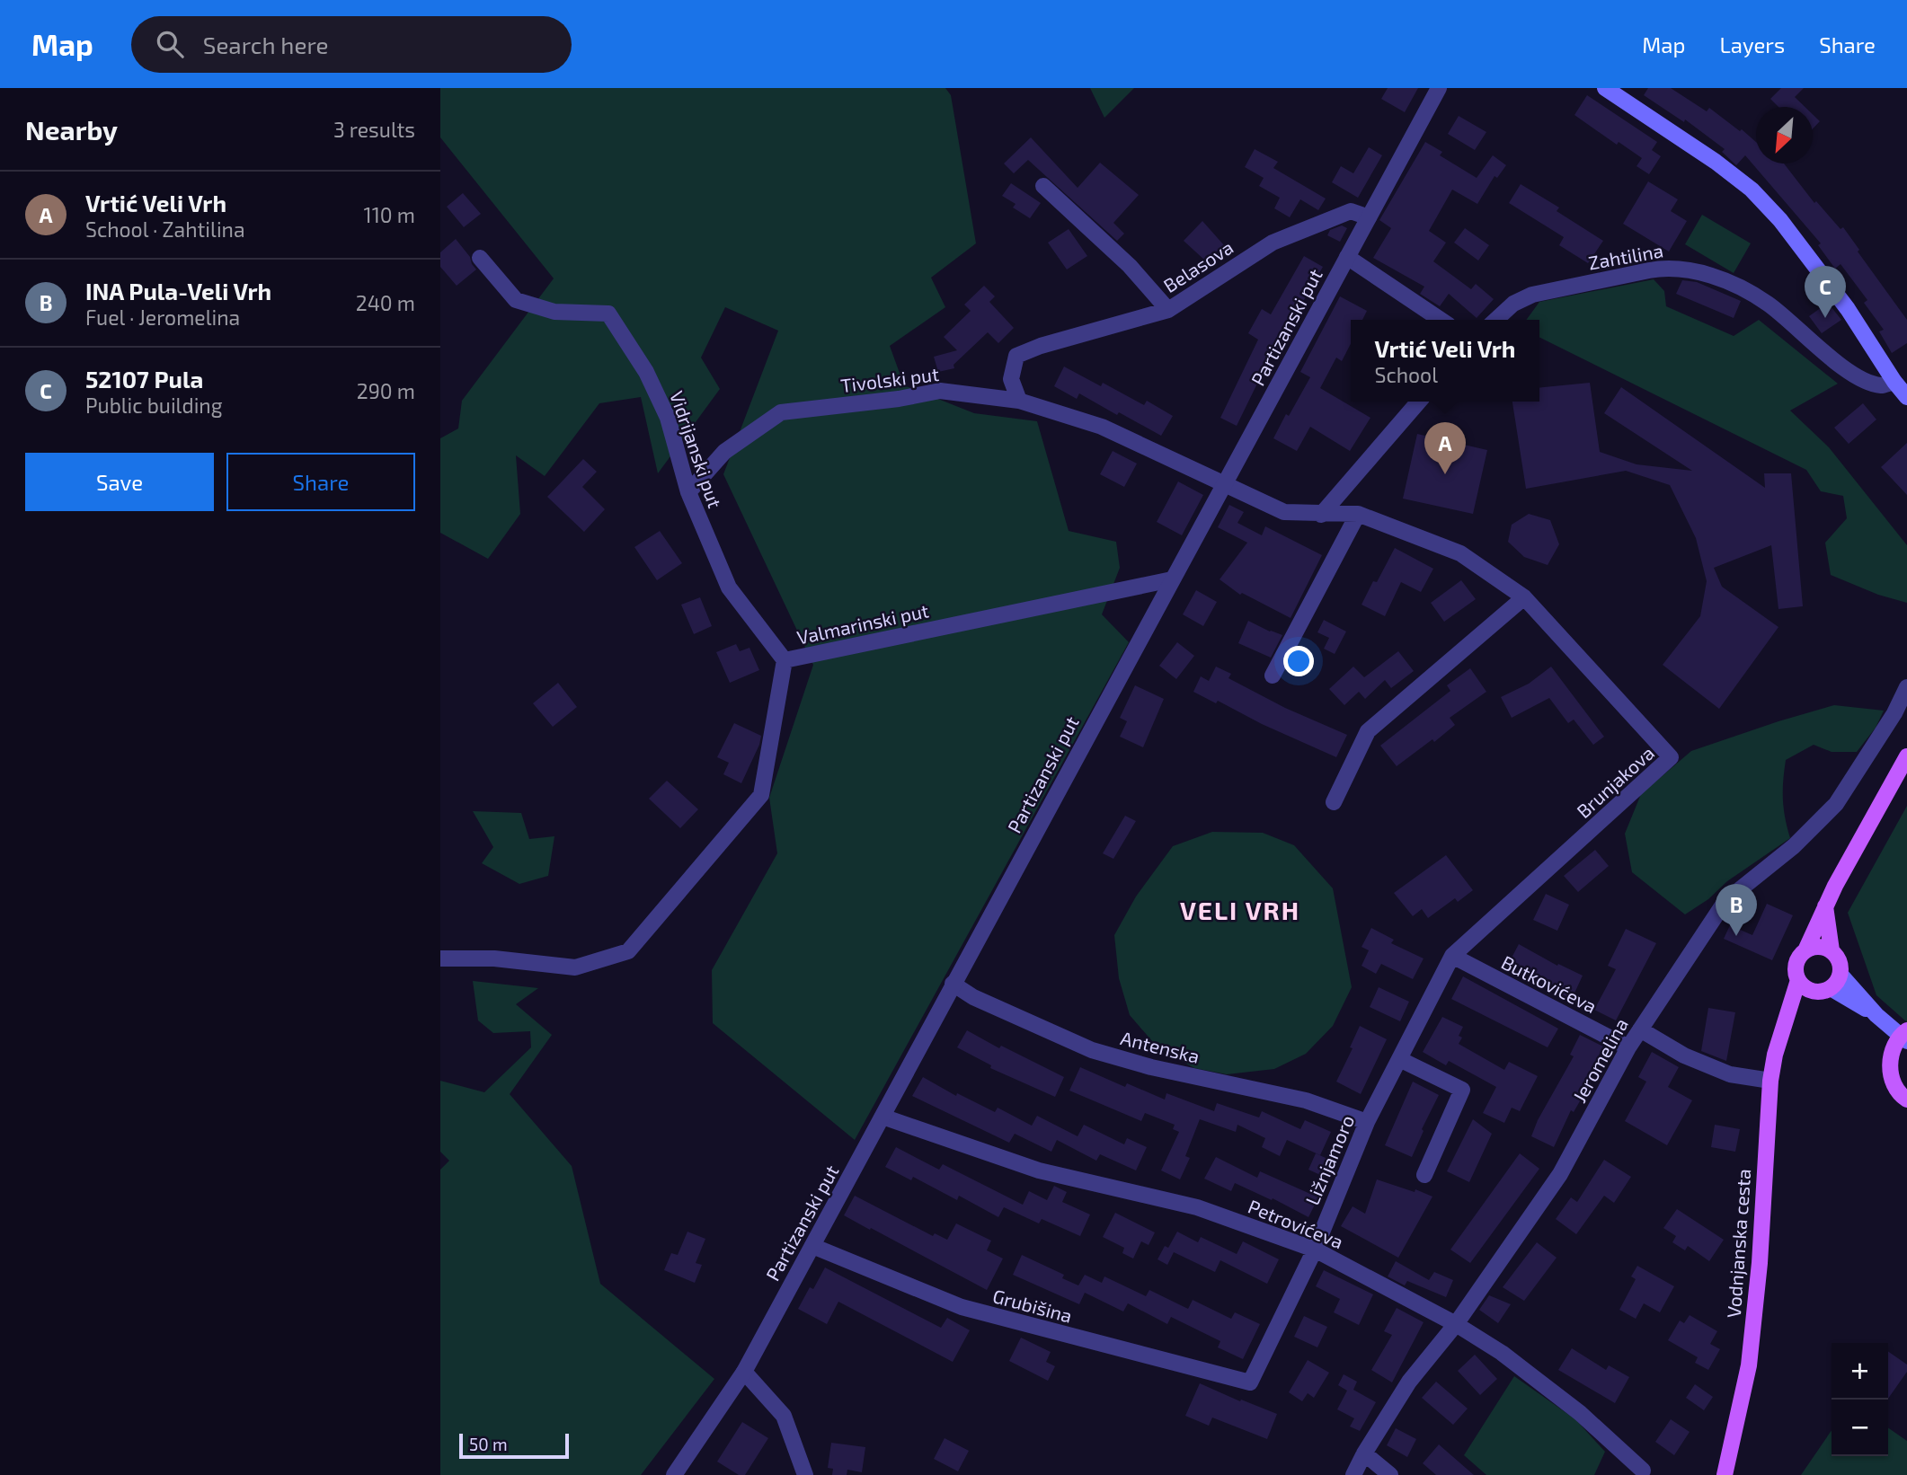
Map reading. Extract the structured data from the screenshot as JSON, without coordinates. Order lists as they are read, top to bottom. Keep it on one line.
{"streets":{"main road":["Vodnjanska cesta"],"street":["Zahtilina","Belasova","Partizanski put","Tivolski put","Vidrijanski put","Valmarinski put","Brunjakova","Butkovićeva","Antenska","Jeromelina","Ližnjamoro","Petrovićeva","Grubišina"]},"crossings":[["Belasova","Partizanski put"],["Belasova","Tivolski put"],["Partizanski put","Tivolski put"],["Partizanski put","Valmarinski put"],["Partizanski put","Brunjakova"],["Partizanski put","Antenska"],["Partizanski put","Petrovićeva"],["Partizanski put","Grubišina"],["Tivolski put","Vidrijanski put"],["Tivolski put","Brunjakova"],["Vidrijanski put","Valmarinski put"],["Brunjakova","Butkovićeva"],["Brunjakova","Ližnjamoro"],["Butkovićeva","Jeromelina"],["Butkovićeva","Ližnjamoro"],["Antenska","Ližnjamoro"],["Jeromelina","Petrovićeva"],["Ližnjamoro","Petrovićeva"],["Ližnjamoro","Grubišina"]],"districts":["VELI VRH"],"scale_bar":"50 m","north":"bottom left","page":{"header":"Map","search":"Search here","nav":["Map","Layers","Share"],"heading":["Nearby","3 results"],"list":[{"mark":"A","name":"Vrtić Veli Vrh","note":"School · Zahtilina","value":"110 m"},{"mark":"B","name":"INA Pula-Veli Vrh","note":"Fuel · Jeromelina","value":"240 m"},{"mark":"C","name":"52107 Pula","note":"Public building","value":"290 m"}],"pins":["C","A","B"],"popup":["Vrtić Veli Vrh","School"],"buttons":["Save","Share"],"map_buttons":["+","−"],"scale":"50 m"}}
